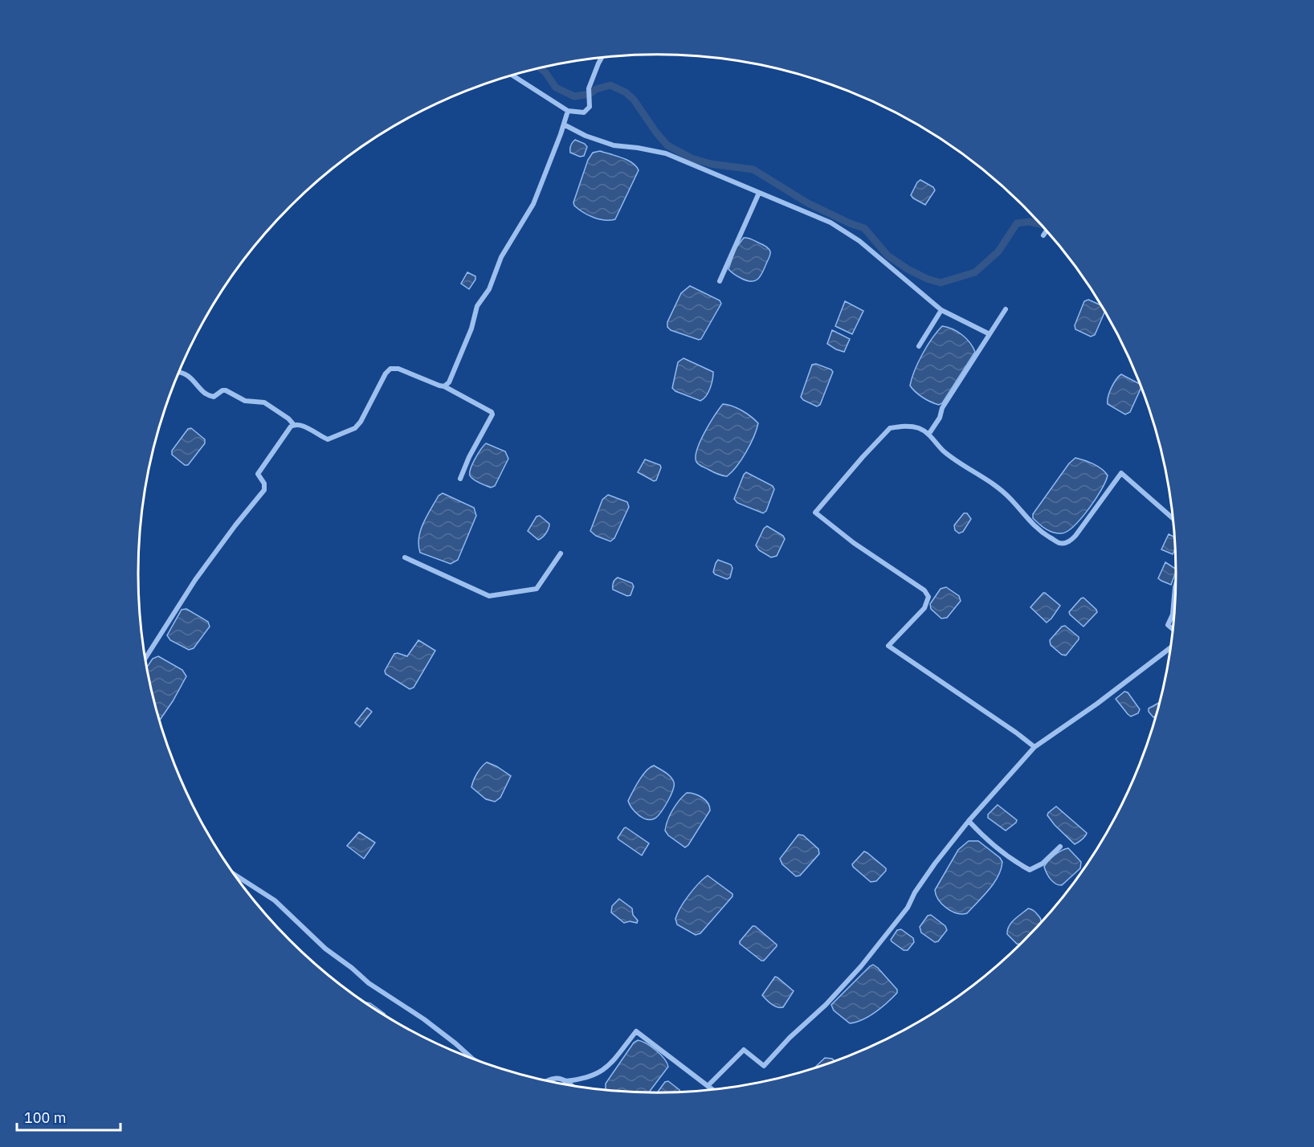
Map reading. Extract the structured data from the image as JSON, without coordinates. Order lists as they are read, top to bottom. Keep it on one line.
{"scale_bar":"100 m"}
